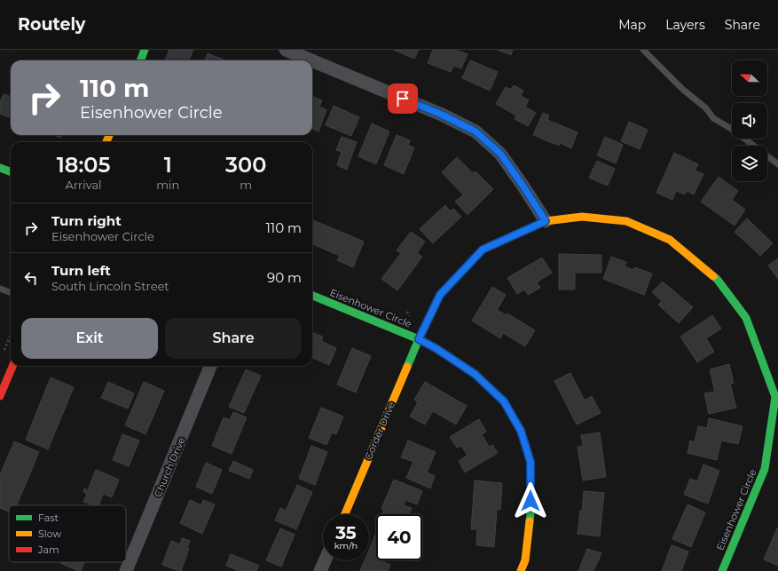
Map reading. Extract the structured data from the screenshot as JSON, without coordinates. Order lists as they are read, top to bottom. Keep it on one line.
{"streets":{"street":["Eisenhower Circle","Gorder Drive","Church Drive"]},"crossings":[["Eisenhower Circle","Gorder Drive"]],"legend":["Fast","Slow","Jam"],"north":"left","page":{"header":"Routely","nav":["Map","Layers","Share"],"turn":["110 m","Eisenhower Circle"],"eta":["18:05","Arrival","1","min","300","m"],"list":[{"name":"Turn right","note":"Eisenhower Circle","value":"110 m"},{"name":"Turn left","note":"South Lincoln Street","value":"90 m"}],"buttons":["Exit","Share"],"speed":"35 km/h","limit":"40"}}
